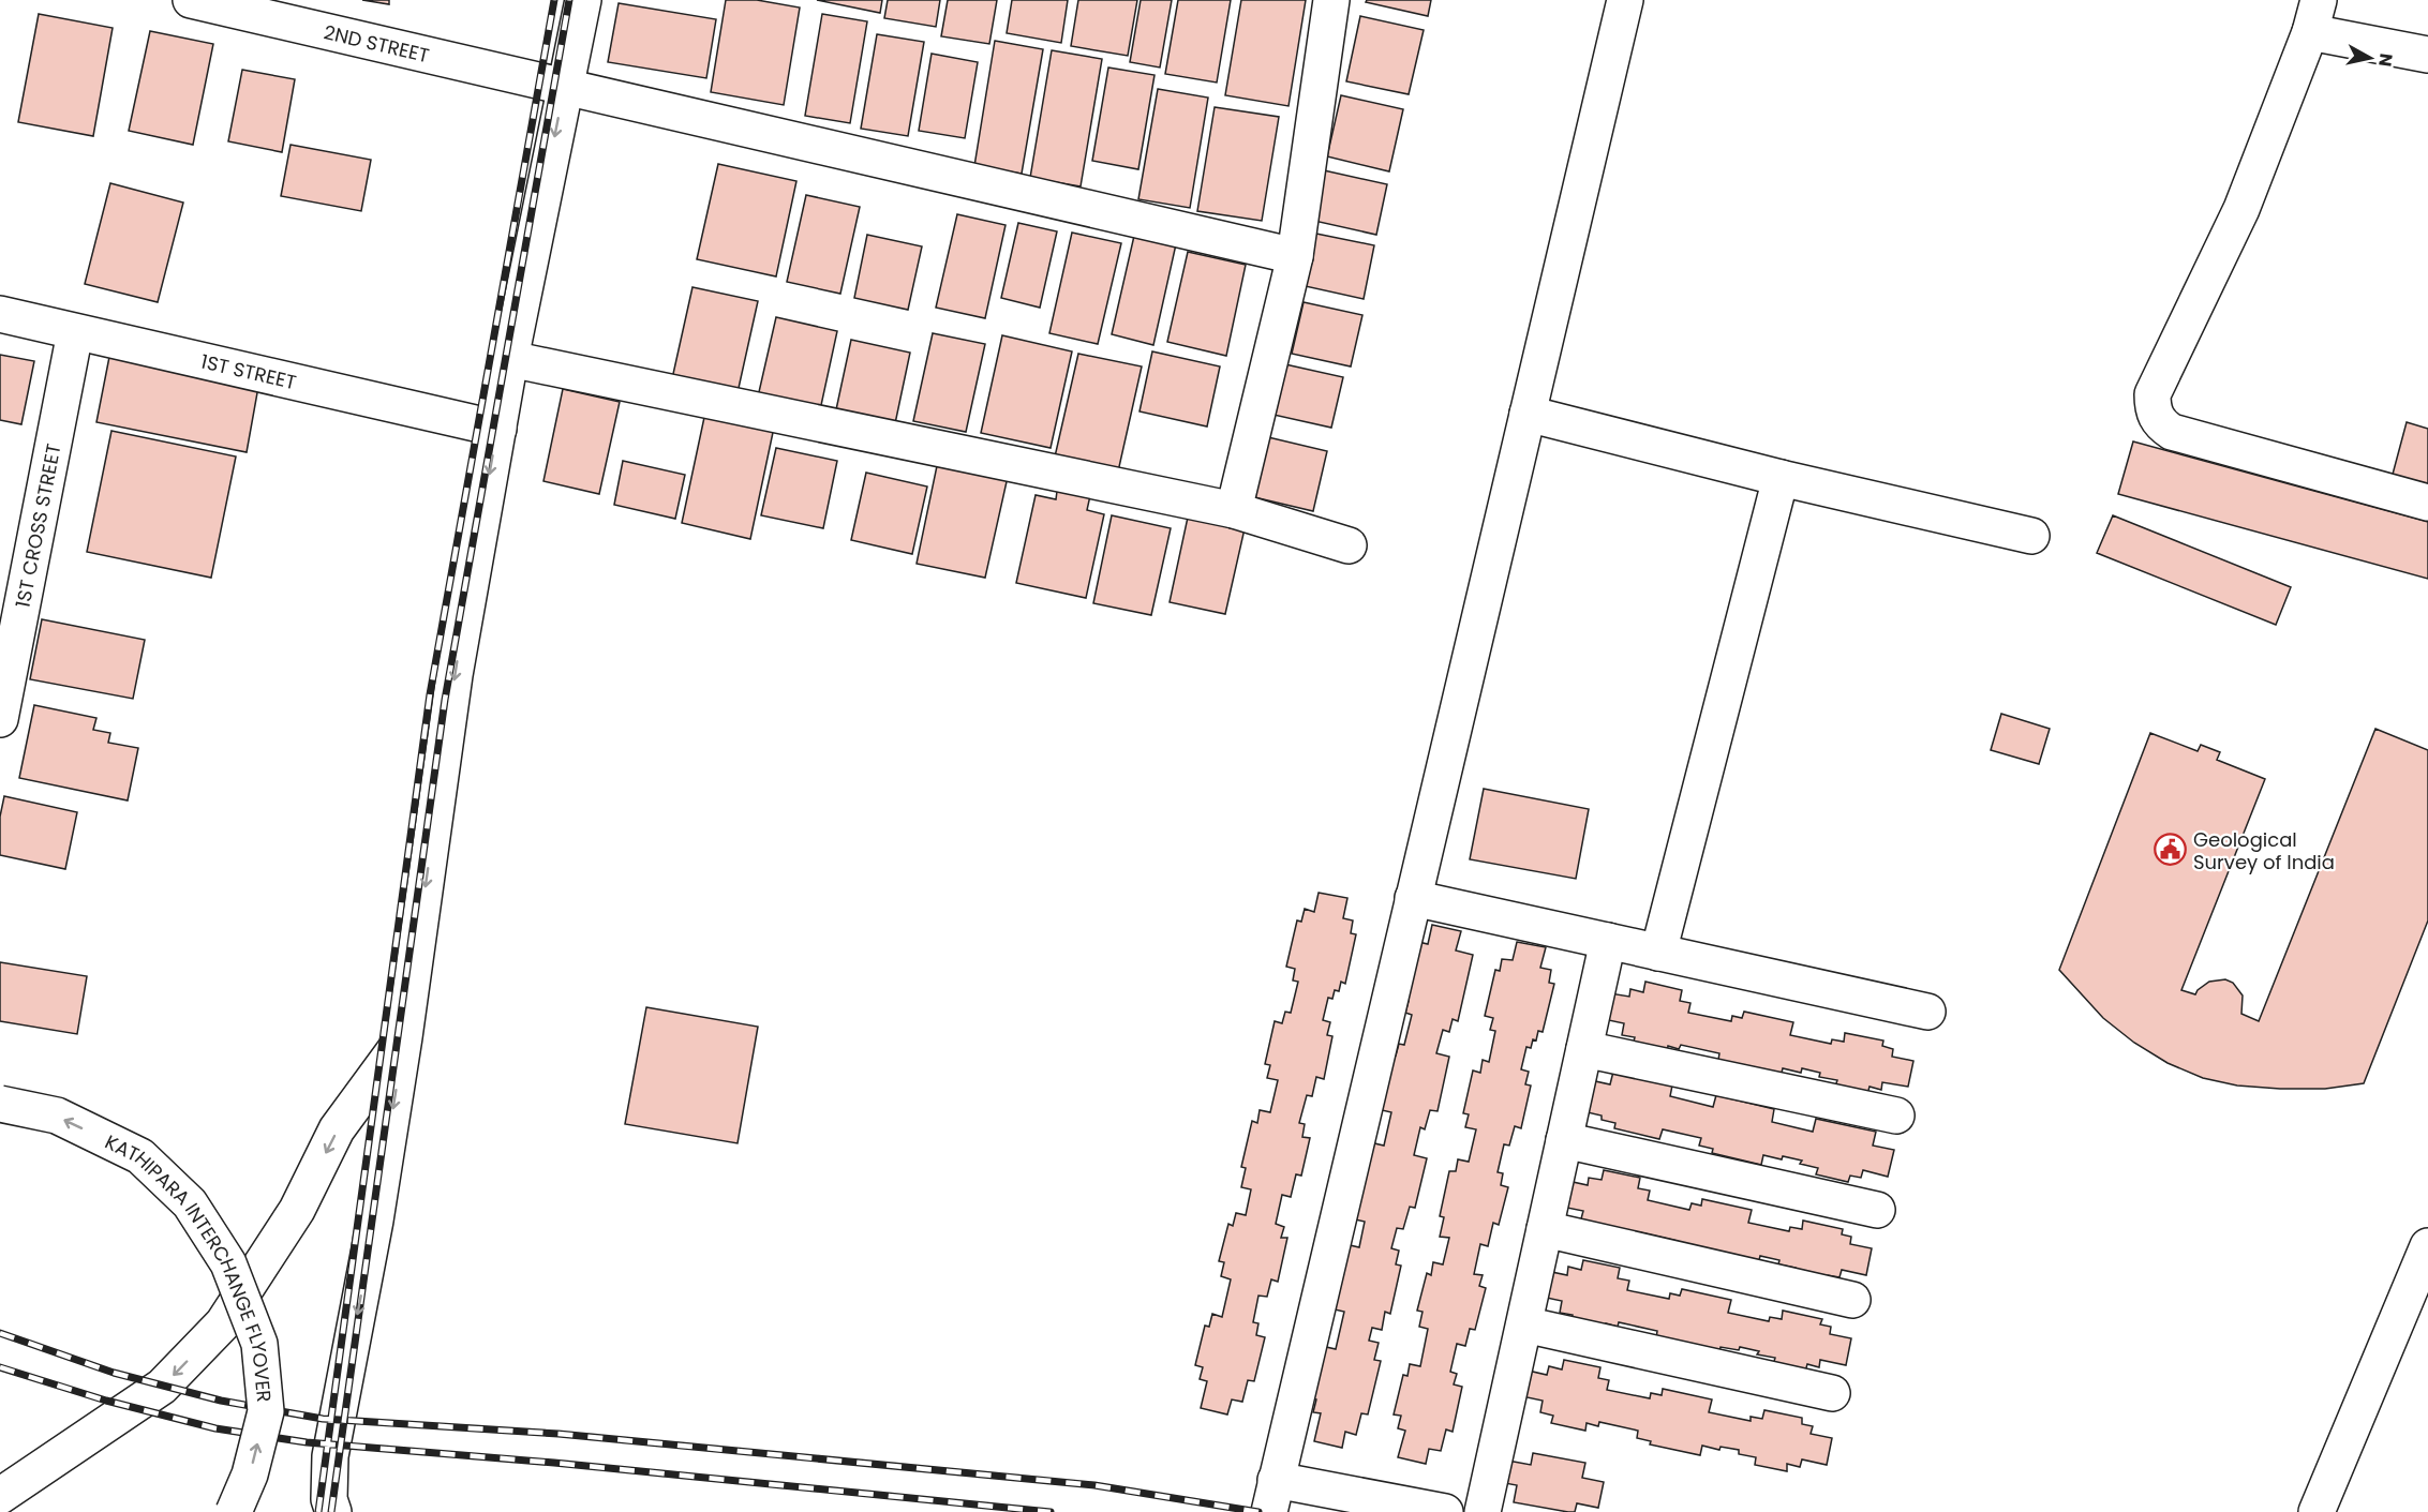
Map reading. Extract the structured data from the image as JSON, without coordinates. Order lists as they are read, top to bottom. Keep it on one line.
{"streets":{"street":["2ND STREET","1ST STREET","1ST CROSS STREET","KATHIPARA INTERCHANGE FLYOVER"]},"crossings":[["1ST STREET","1ST CROSS STREET"]],"one_way":["KATHIPARA INTERCHANGE FLYOVER"],"places":{"public building":["Geological Survey of India"]},"north":"right"}
